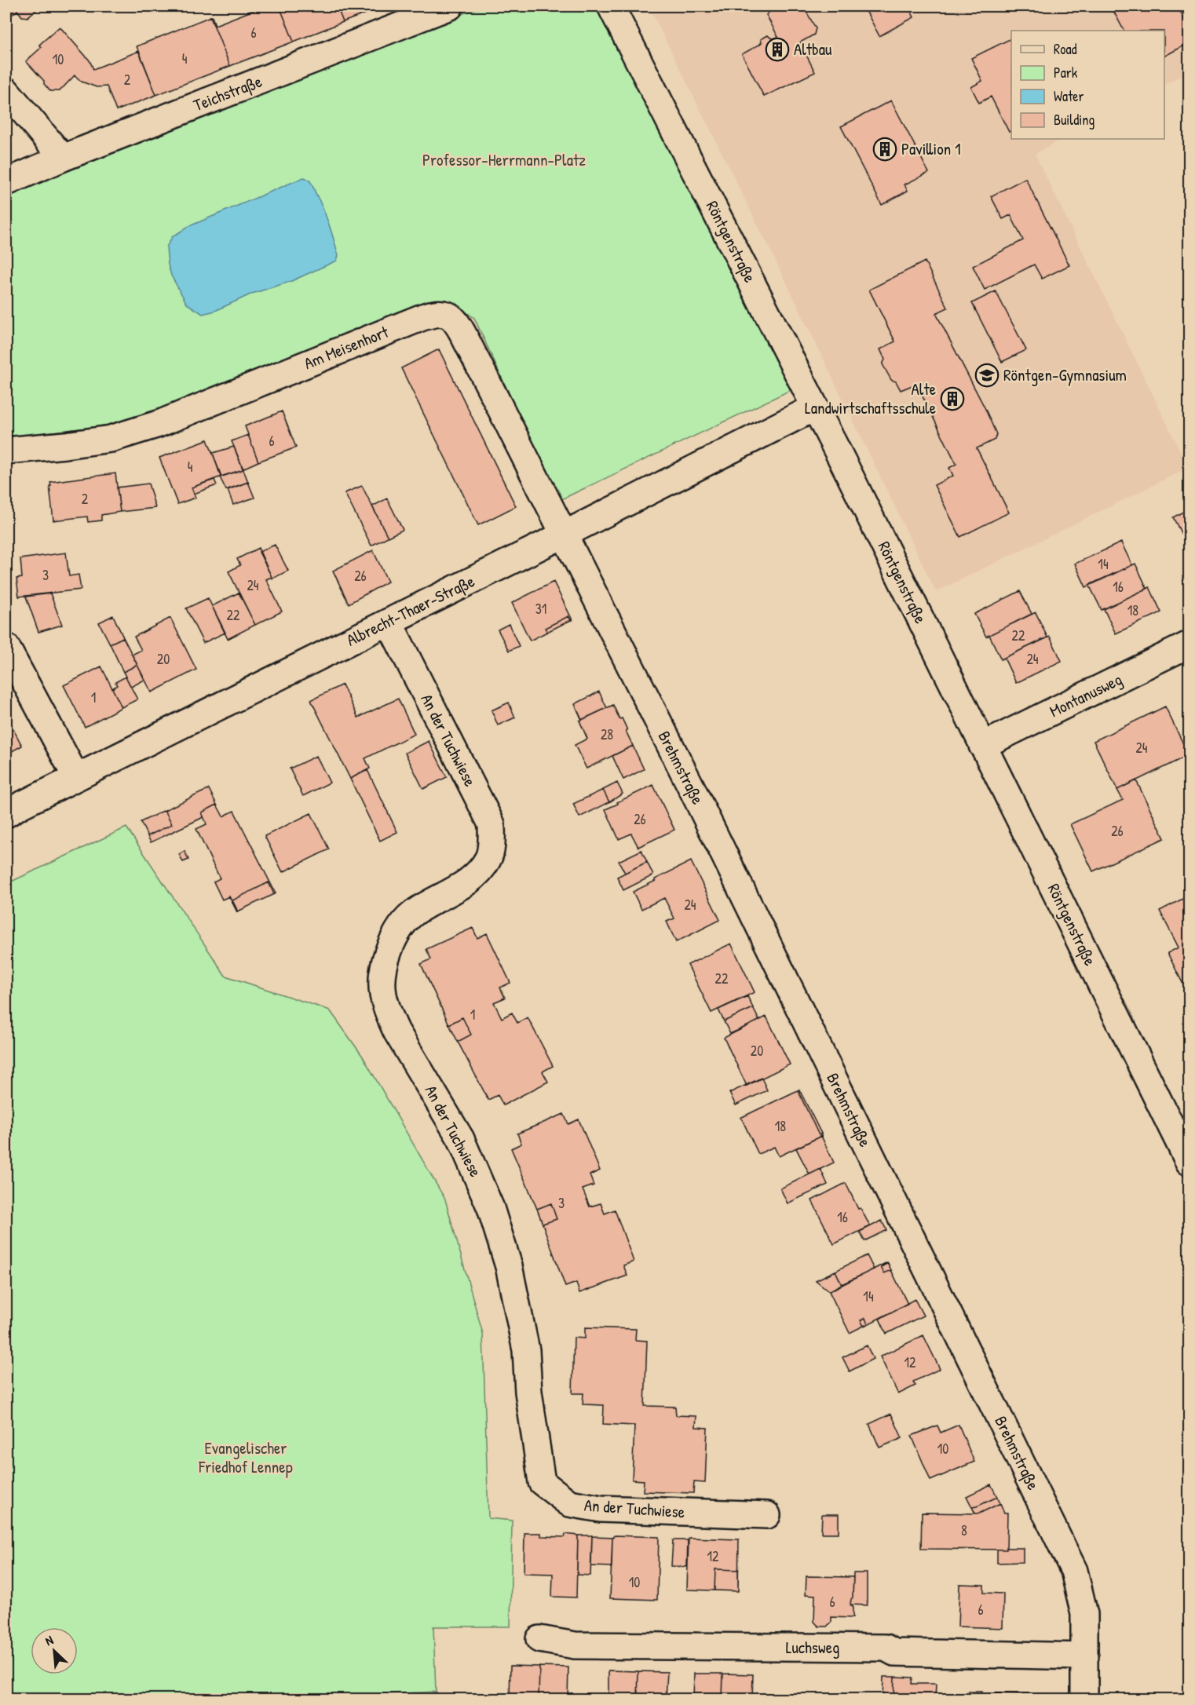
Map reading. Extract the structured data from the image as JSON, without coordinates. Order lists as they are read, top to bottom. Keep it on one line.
{"streets":{"street":["Teichstraße","Röntgenstraße","Am Meisenhort","Albrecht-Thaer-Straße","Montanusweg","An der Tuchwiese","Brehmstraße","Luchsweg"]},"crossings":[["Röntgenstraße","Albrecht-Thaer-Straße"],["Röntgenstraße","Montanusweg"],["Am Meisenhort","Albrecht-Thaer-Straße"],["Am Meisenhort","Brehmstraße"],["Albrecht-Thaer-Straße","An der Tuchwiese"],["Albrecht-Thaer-Straße","Brehmstraße"],["Brehmstraße","Luchsweg"]],"parks":["Professor-Herrmann-Platz","Evangelischer Friedhof Lennep"],"places":{"building":["Altbau","Pavillion 1","Alte Landwirtschaftsschule"],"school or university":["Röntgen-Gymnasium"]},"house_numbers":["6","4","10","2","6","4","2","14","3","26","24","16","31","18","22","22","20","24","1","28","24","26","26","24","22","1","20","18","3","16","14","12","10","8","12","10","6","6"],"legend":["Road","Park","Water","Building"],"north":"top left"}
